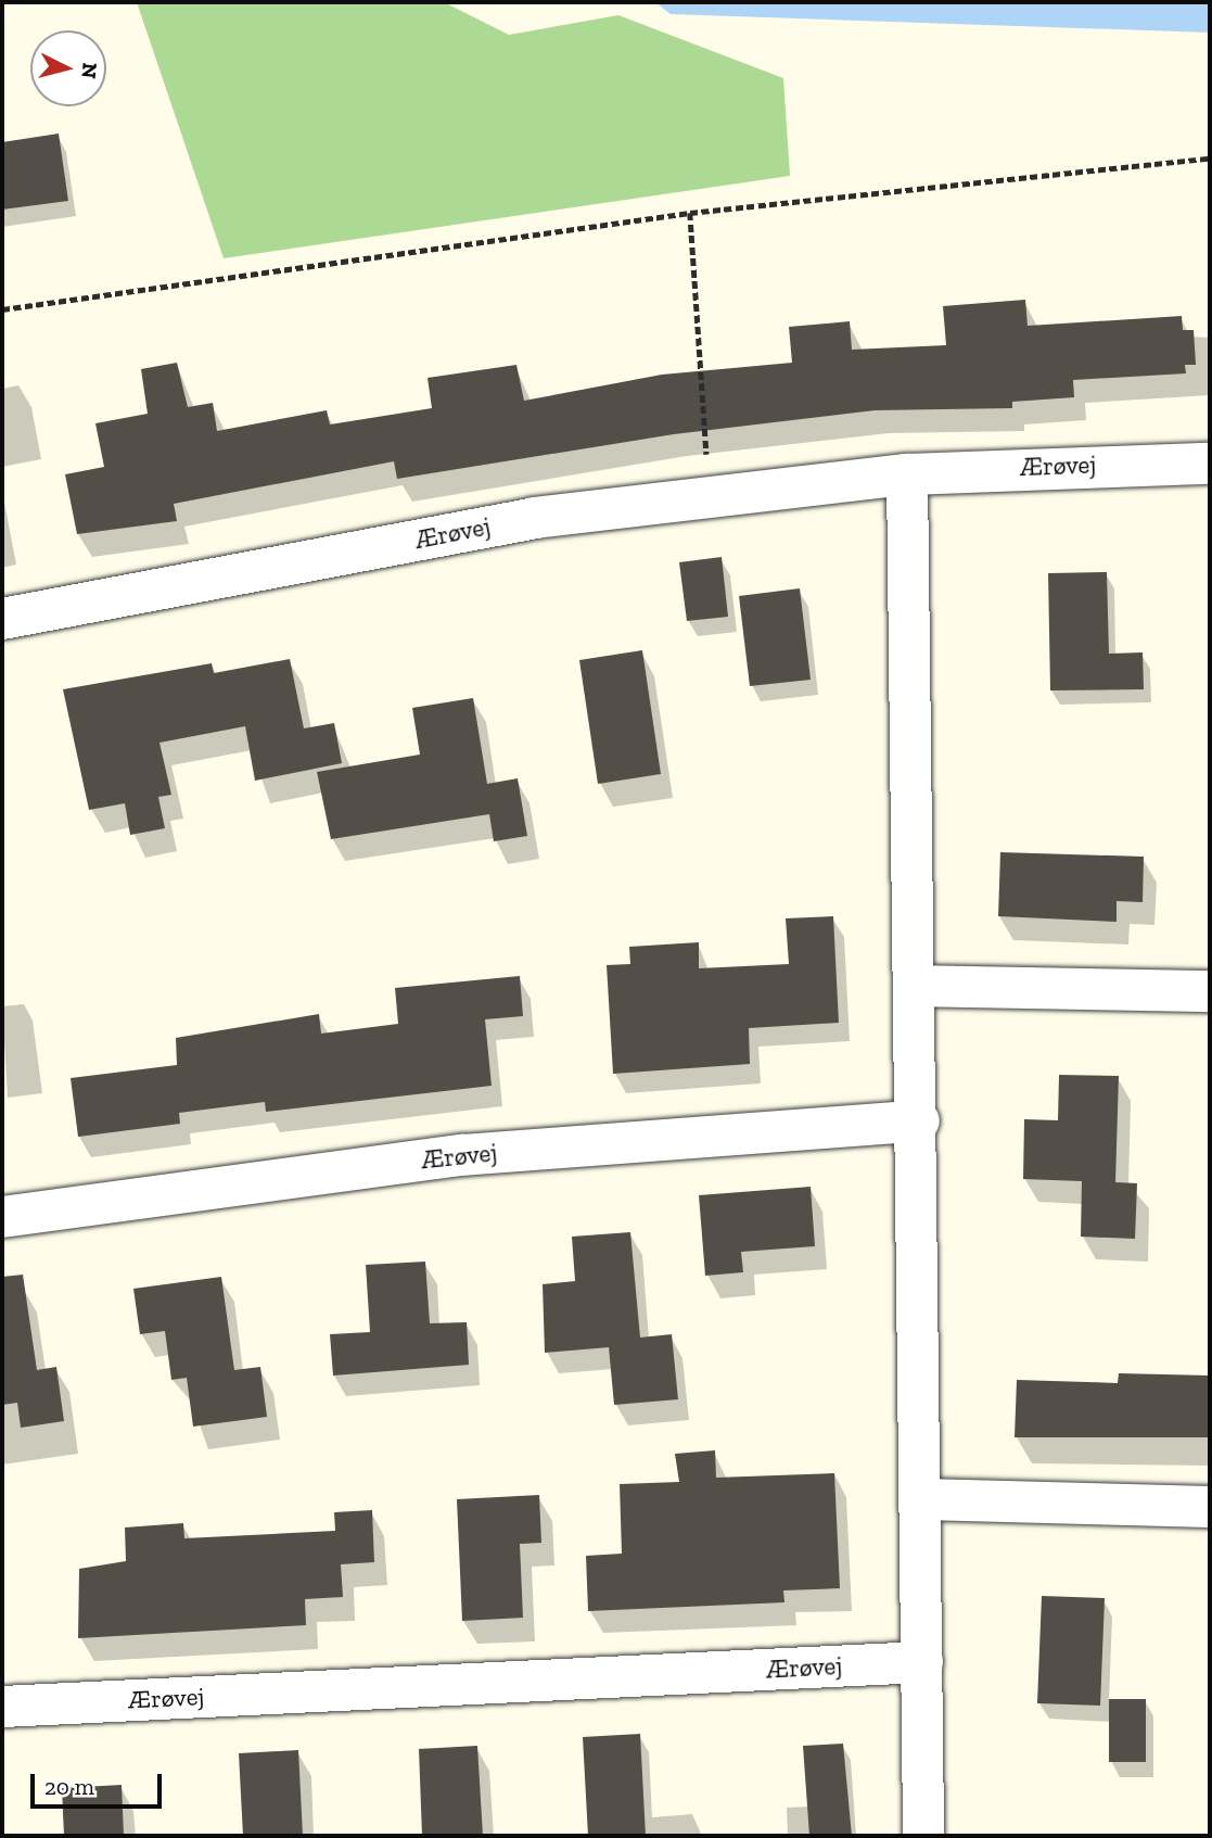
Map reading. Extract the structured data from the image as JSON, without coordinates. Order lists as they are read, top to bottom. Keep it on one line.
{"streets":{"street":["Ærøvej"]},"scale_bar":"20 m","north":"right"}
